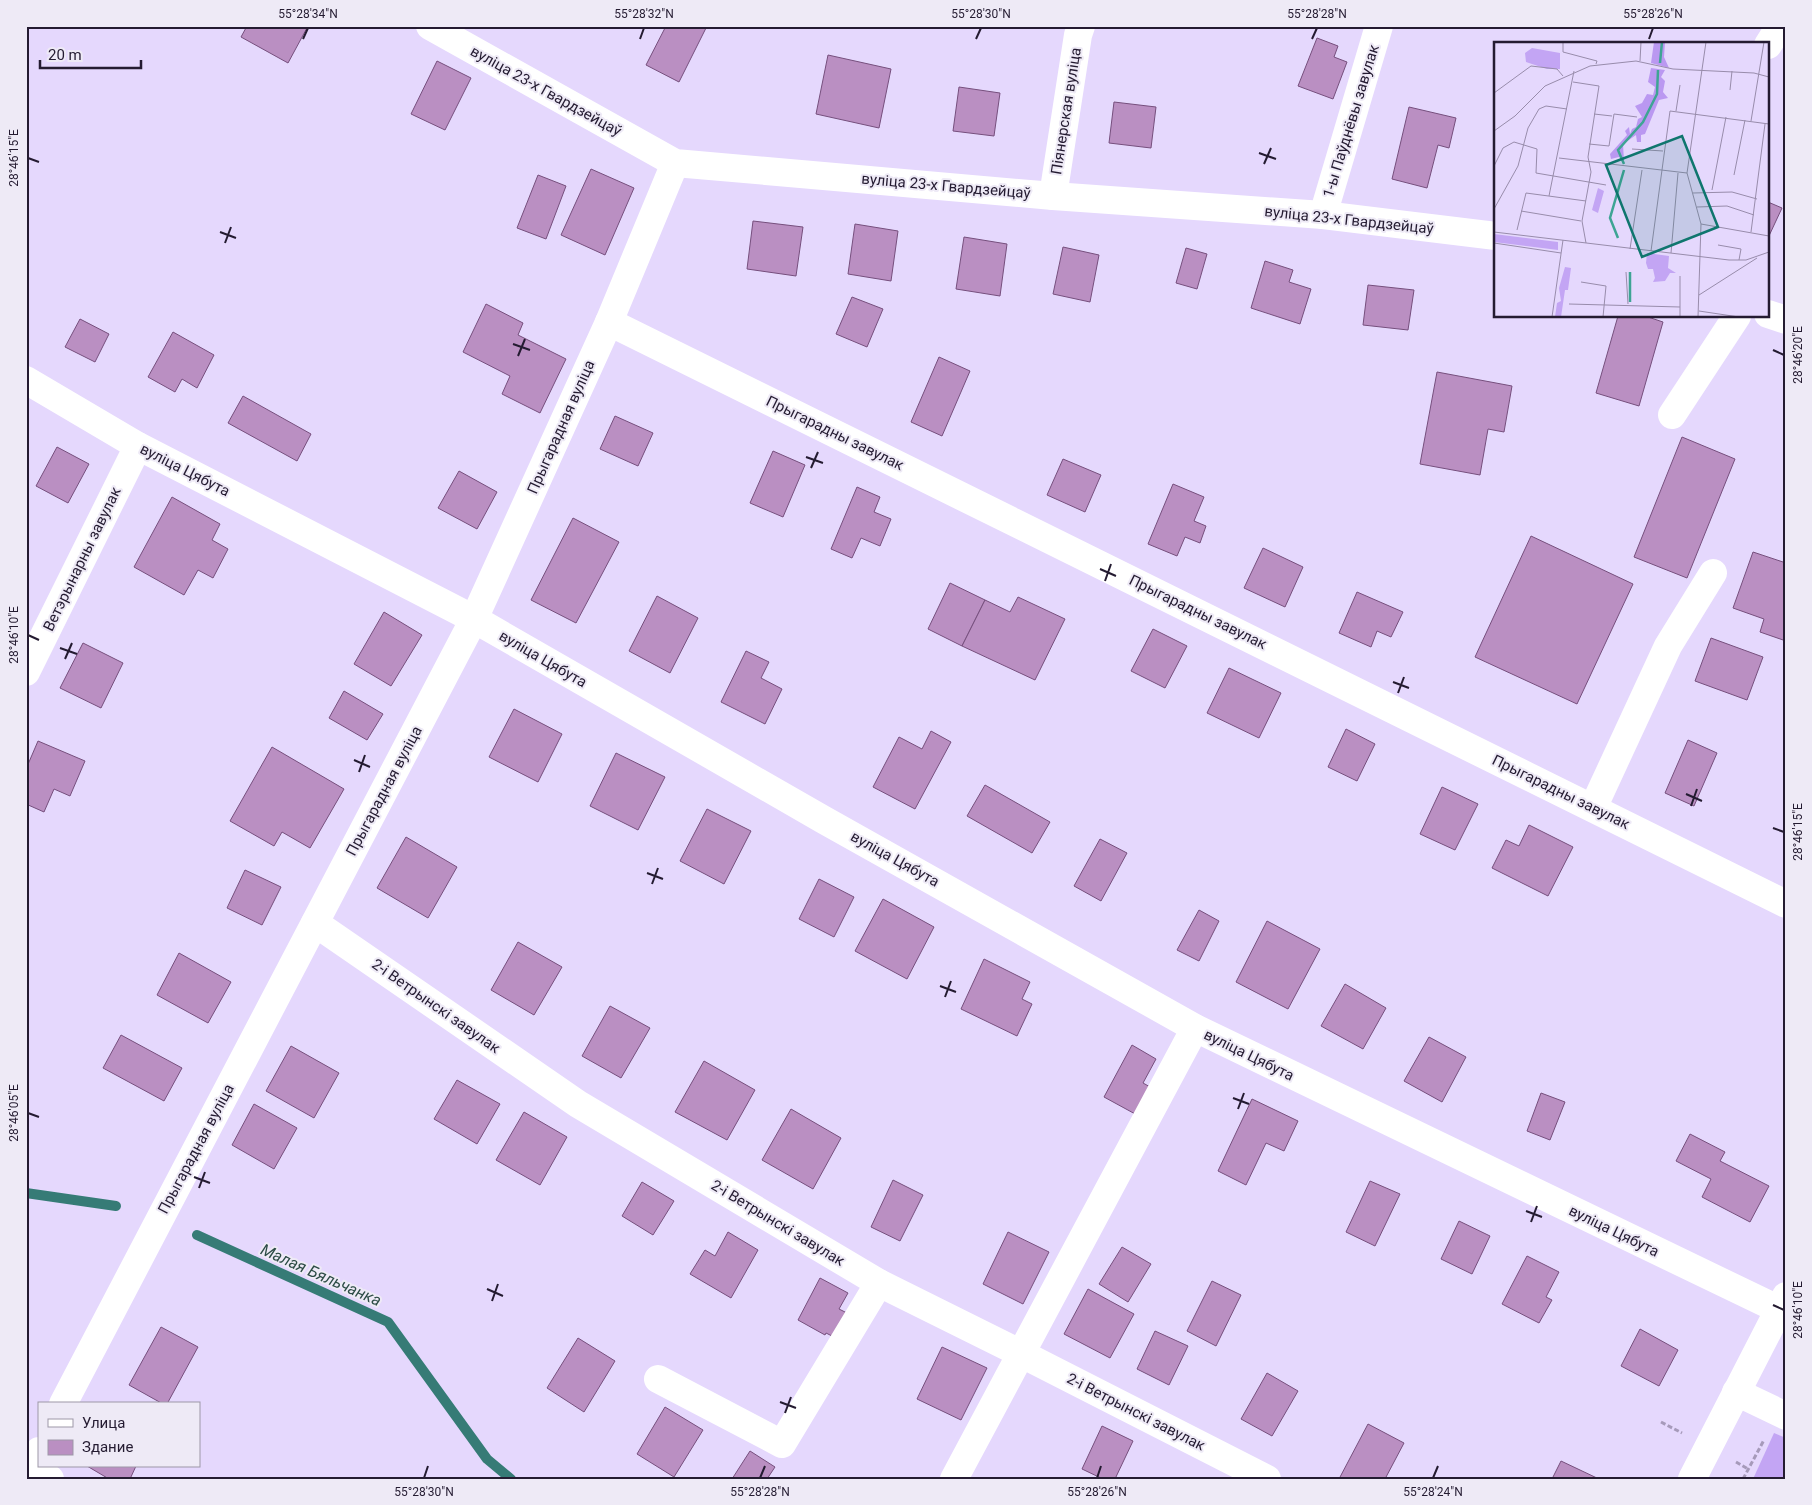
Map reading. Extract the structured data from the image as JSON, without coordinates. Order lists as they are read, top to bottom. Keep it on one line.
{"streets":{"street":["вуліца 23-х Гвардзейцаў","Піянерская вуліца","1-ы Паўднёвы завулак","Прыгарадная вуліца","Прыгарадны завулак","вуліца Цябута","Ветэрынарны завулак","2-і Ветрынскі завулак"]},"crossings":[["вуліца 23-х Гвардзейцаў","Піянерская вуліца"],["вуліца 23-х Гвардзейцаў","1-ы Паўднёвы завулак"],["вуліца 23-х Гвардзейцаў","Прыгарадная вуліца"],["Прыгарадная вуліца","Прыгарадны завулак"],["Прыгарадная вуліца","вуліца Цябута"],["Прыгарадная вуліца","2-і Ветрынскі завулак"],["вуліца Цябута","Ветэрынарны завулак"]],"water":["Малая Бяльчанка"],"legend":["Улица","Здание"],"scale_bar":"20 m","coordinates":["55°28'34\"N","55°28'32\"N","55°28'30\"N","55°28'28\"N","55°28'26\"N","28°46'15\"E","28°46'20\"E","28°46'10\"E","28°46'05\"E","55°28'24\"N"]}
